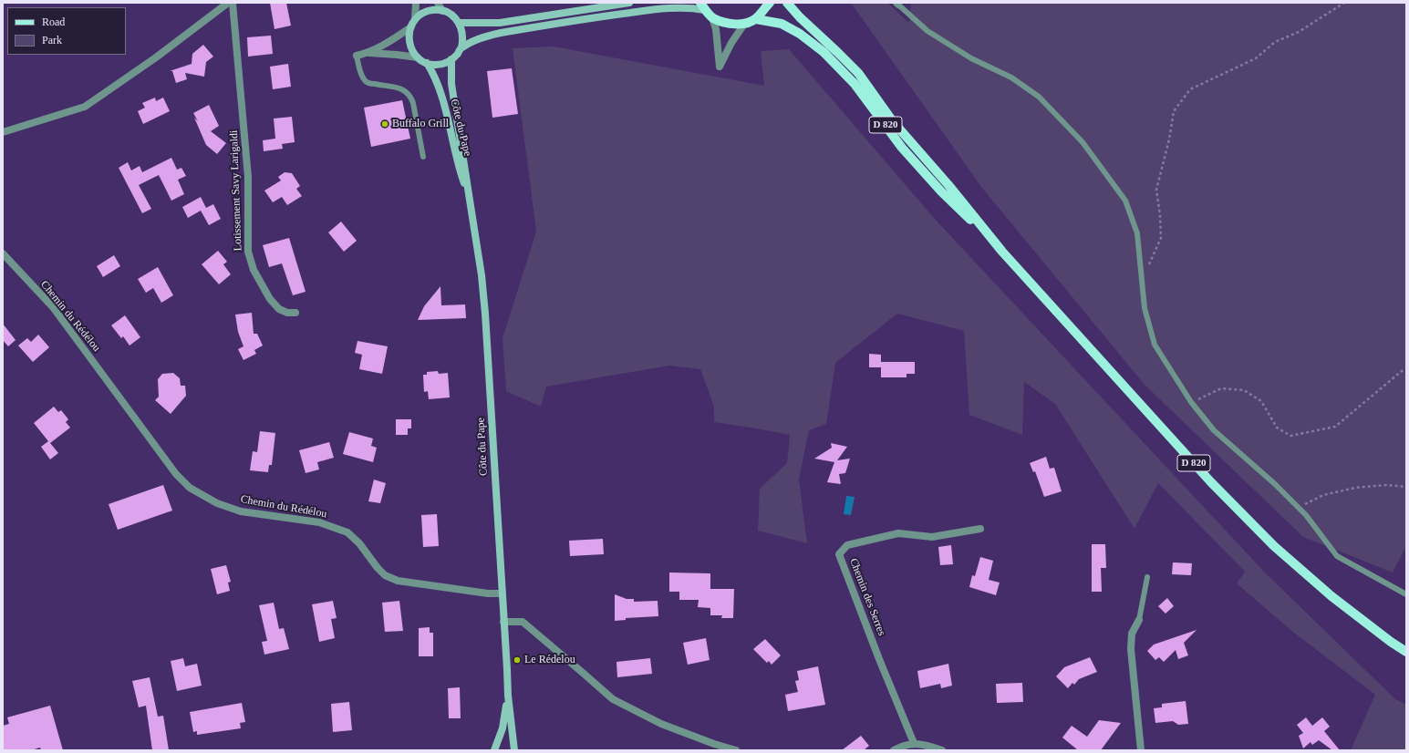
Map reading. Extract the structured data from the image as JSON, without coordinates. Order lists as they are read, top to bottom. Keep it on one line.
{"streets":{"main road":["D 820","Côte du Pape"],"street":["Lotissement Savy Larigaldi","Chemin du Rédélou","Chemin des Serres"]},"crossings":[["Côte du Pape","Chemin du Rédélou"]],"places":["Buffalo Grill","Le Rédelou"],"legend":["Road","Park"]}
